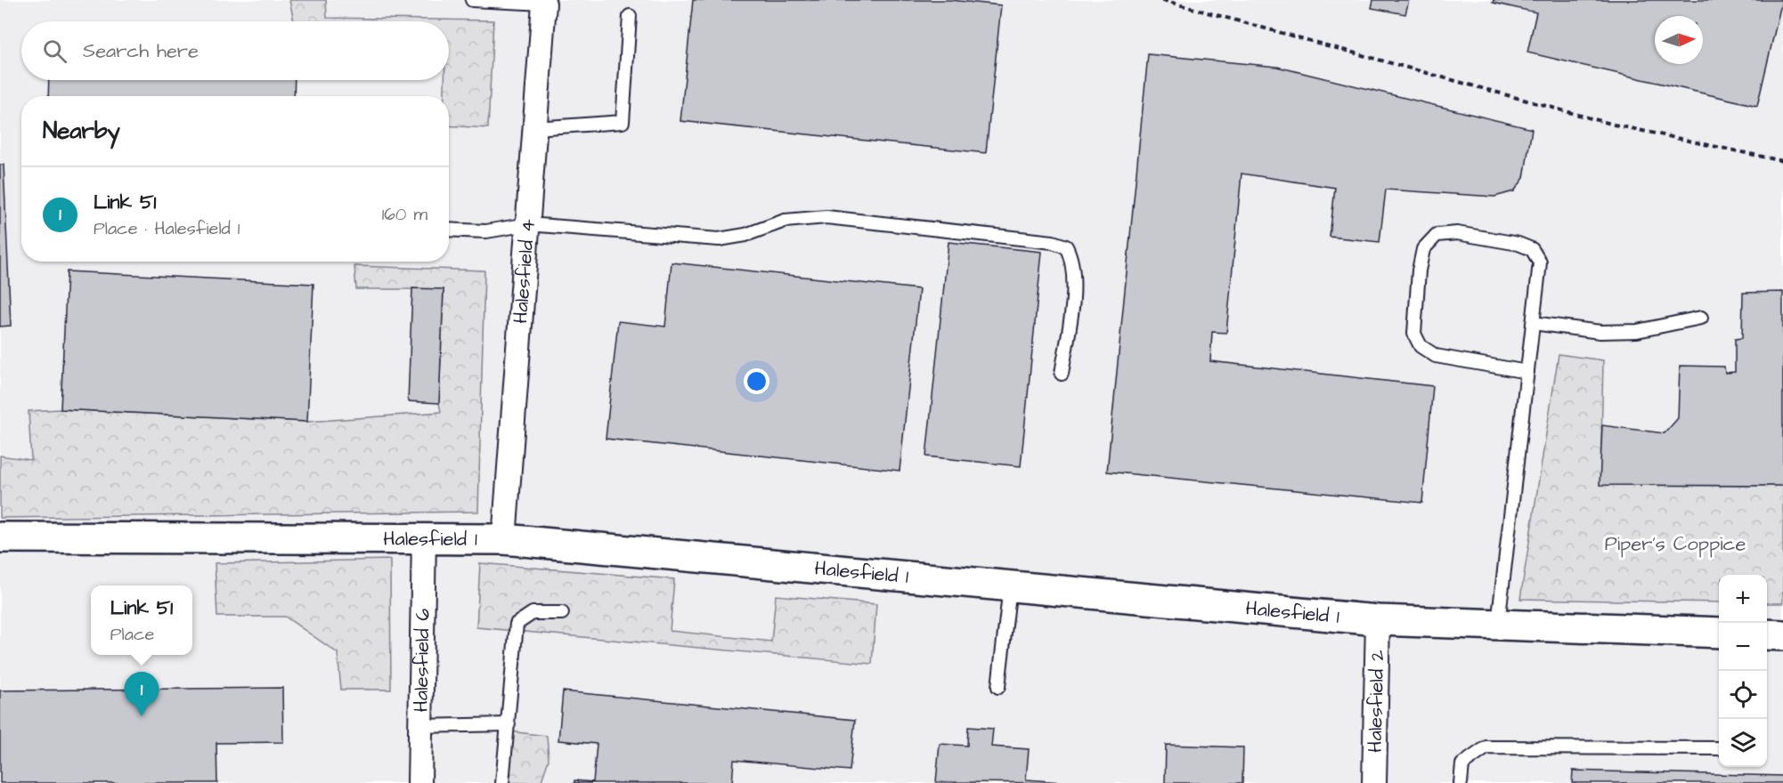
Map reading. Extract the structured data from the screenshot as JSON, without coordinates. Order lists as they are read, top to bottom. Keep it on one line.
{"streets":{"street":["Halesfield 4","Halesfield 1","Halesfield 6","Halesfield 2"]},"crossings":[["Halesfield 4","Halesfield 1"],["Halesfield 1","Halesfield 6"],["Halesfield 1","Halesfield 2"]],"parks":["Piper's Coppice"],"north":"right","page":{"search":"Search here","heading":"Nearby","list":[{"mark":"1","name":"Link 51","note":"Place · Halesfield 1","value":"160 m"}],"map_buttons":["+","−"],"popup":["Link 51","Place"],"pins":"1"}}
